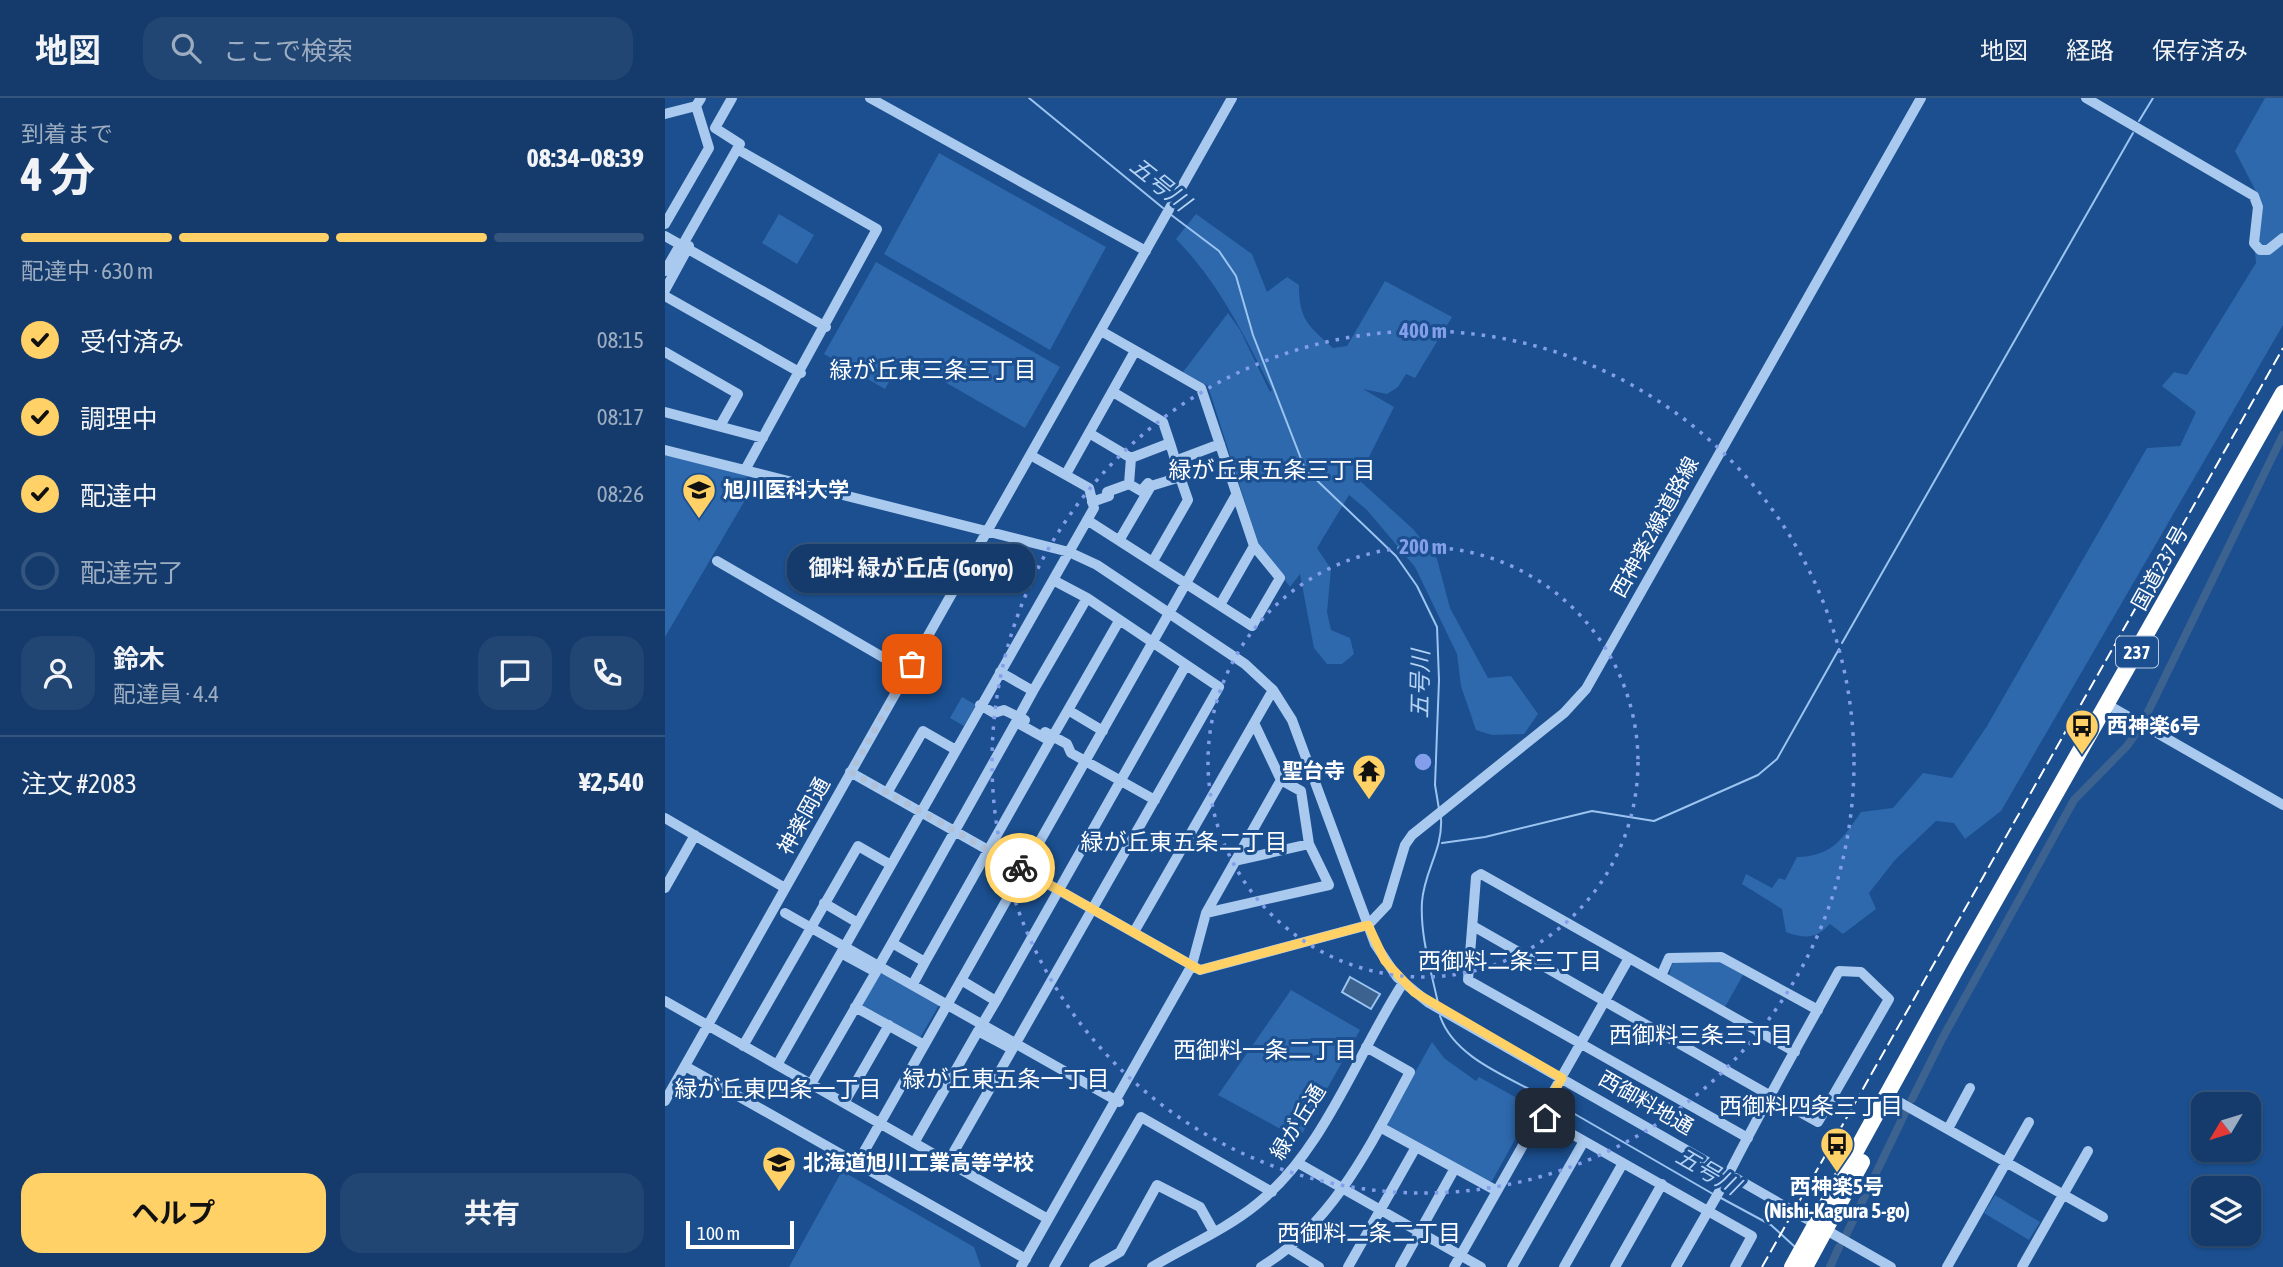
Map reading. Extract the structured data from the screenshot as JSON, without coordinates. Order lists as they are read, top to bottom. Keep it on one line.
{"streets":{"highway":["国道237号","237"],"street":["西神楽2線道路線","神楽岡通","西御料地通","緑が丘通"]},"crossings":[["国道237号","西御料地通"],["西御料地通","緑が丘通"]],"districts":["緑が丘東三条三丁目","緑が丘東五条三丁目","緑が丘東五条二丁目","西御料二条三丁目","西御料三条三丁目","西御料一条二丁目","緑が丘東五条一丁目","緑が丘東四条一丁目","西御料四条三丁目","西御料二条二丁目"],"water":["五号川"],"places":{"school or university":["旭川医科大学","北海道旭川工業高等学校"],"other":["御料 緑が丘店 (Goryo)"],"bus stop":["西神楽6号","西神楽5号 (Nishi-Kagura 5-go)"],"temple":["聖台寺"]},"scale_bar":"100 m","north":"bottom left","page":{"header":"地図","search":"ここで検索","nav":["地図","経路","保存済み"],"heading":["4 分","到着まで","08:34–08:39"],"panel":["鈴木","配達員 · 4.4","注文 #2083","¥2,540"],"bar":"配達中 · 630 m","list":[["受付済み","08:15"],["調理中","08:17"],["配達中","08:26"],"配達完了"],"bubble":"御料 緑が丘店 (Goryo)","buttons":["ヘルプ","共有"],"scale":"100 m"},"rings":["400 m","200 m"]}
